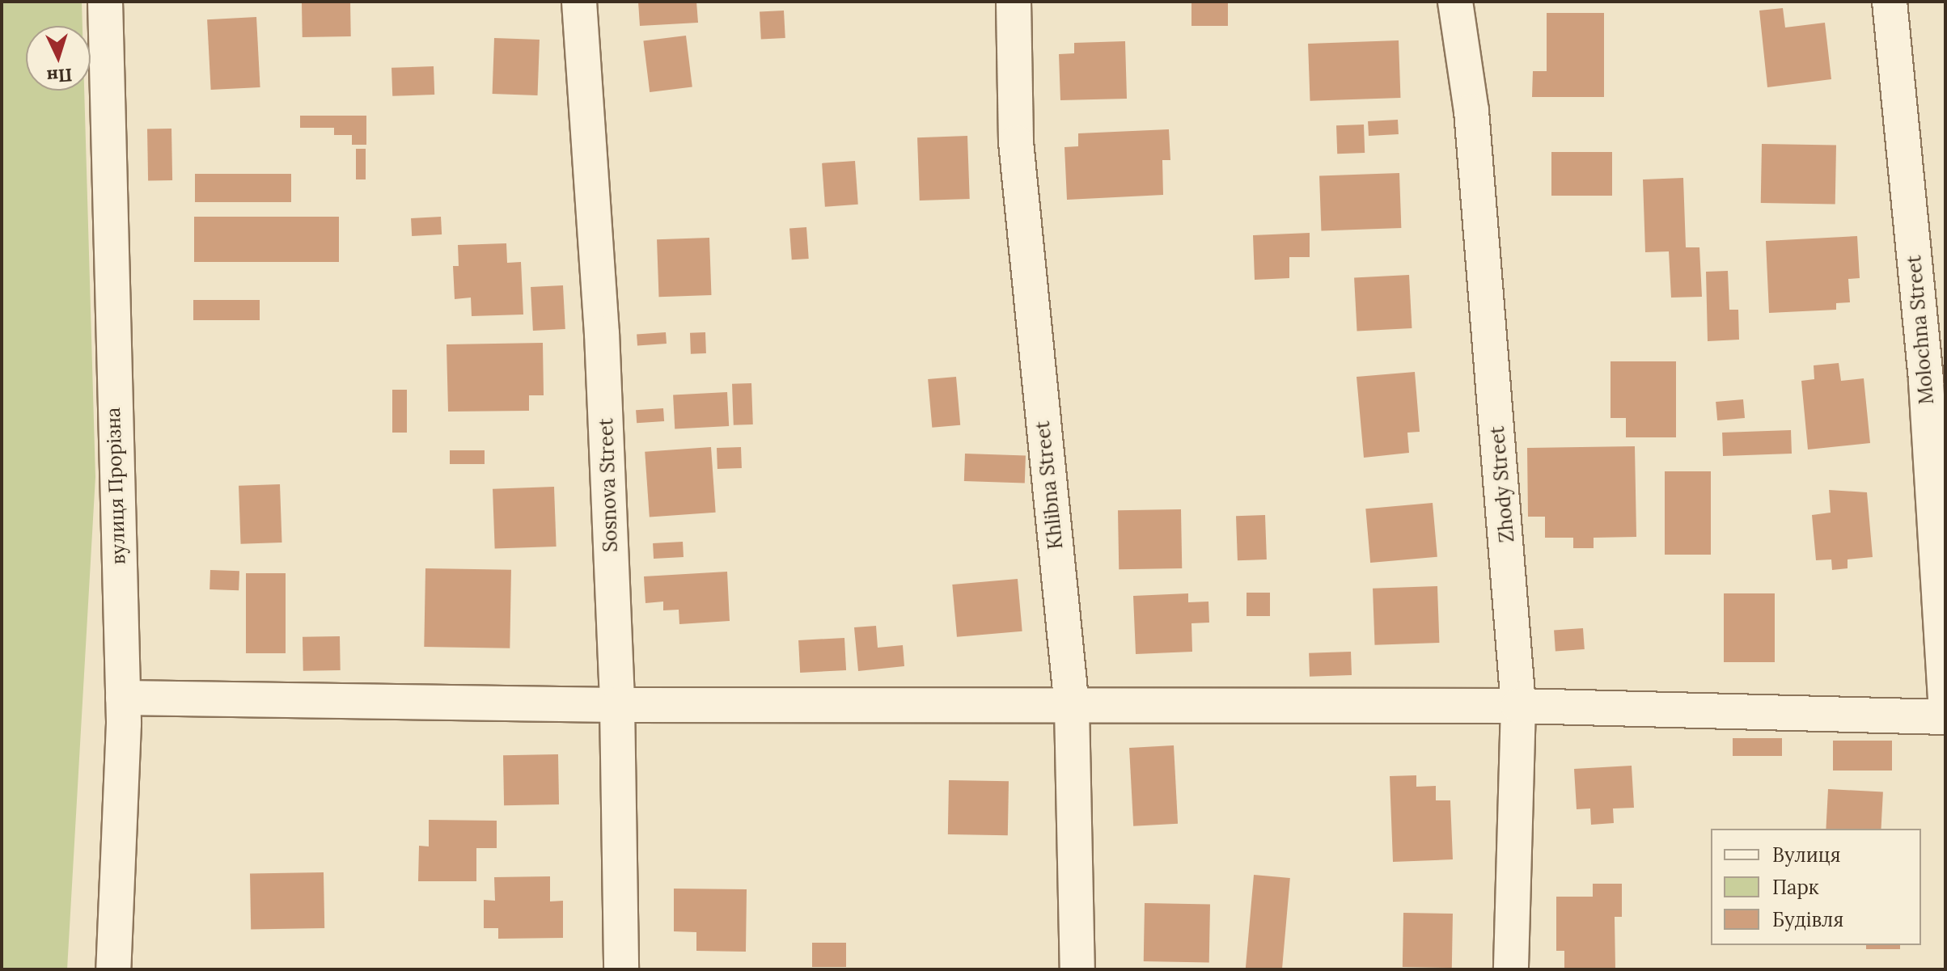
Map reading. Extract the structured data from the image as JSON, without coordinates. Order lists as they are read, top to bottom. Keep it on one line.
{"streets":{"street":["Molochna Street","Zhody Street","Sosnova Street","Khlibna Street","вулиця Прорізна"]},"legend":["Вулиця","Парк","Будівля"],"north":"bottom"}
